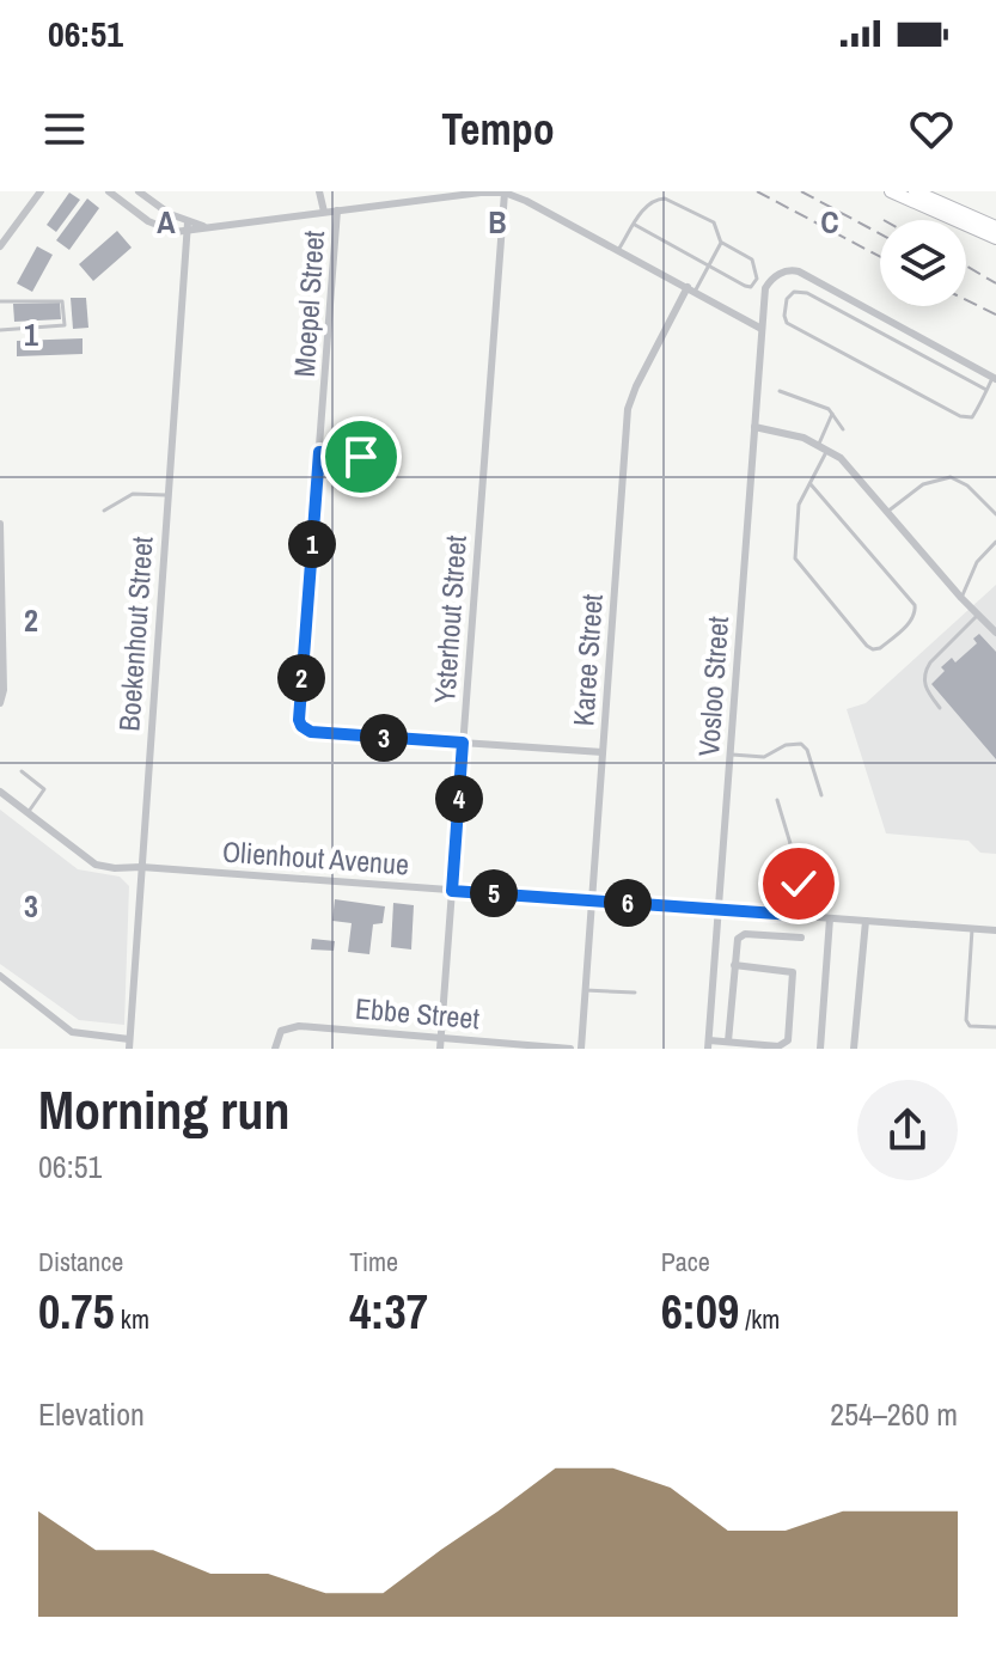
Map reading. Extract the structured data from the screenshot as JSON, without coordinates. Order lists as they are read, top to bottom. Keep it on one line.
{"streets":{"street":["Moepel Street","Ysterhout Street","Boekenhout Street","Karee Street","Vosloo Street","Olienhout Avenue","Ebbe Street"]},"crossings":[["Moepel Street","Ysterhout Street"],["Moepel Street","Karee Street"],["Ysterhout Street","Olienhout Avenue"],["Ysterhout Street","Ebbe Street"],["Boekenhout Street","Olienhout Avenue"],["Karee Street","Olienhout Avenue"],["Vosloo Street","Olienhout Avenue"]],"page":{"status":"06:51","header":"Tempo","pins":["1","2","3","4","5","6"],"heading":["Morning run","06:51"],"stats":[["Distance","0.75 km"],["Time","4:37"],["Pace","6:09 /km"]],"chart":["Elevation","254–260 m"]},"grid":{"columns":["A","B","C"],"rows":["1","2","3"]}}
